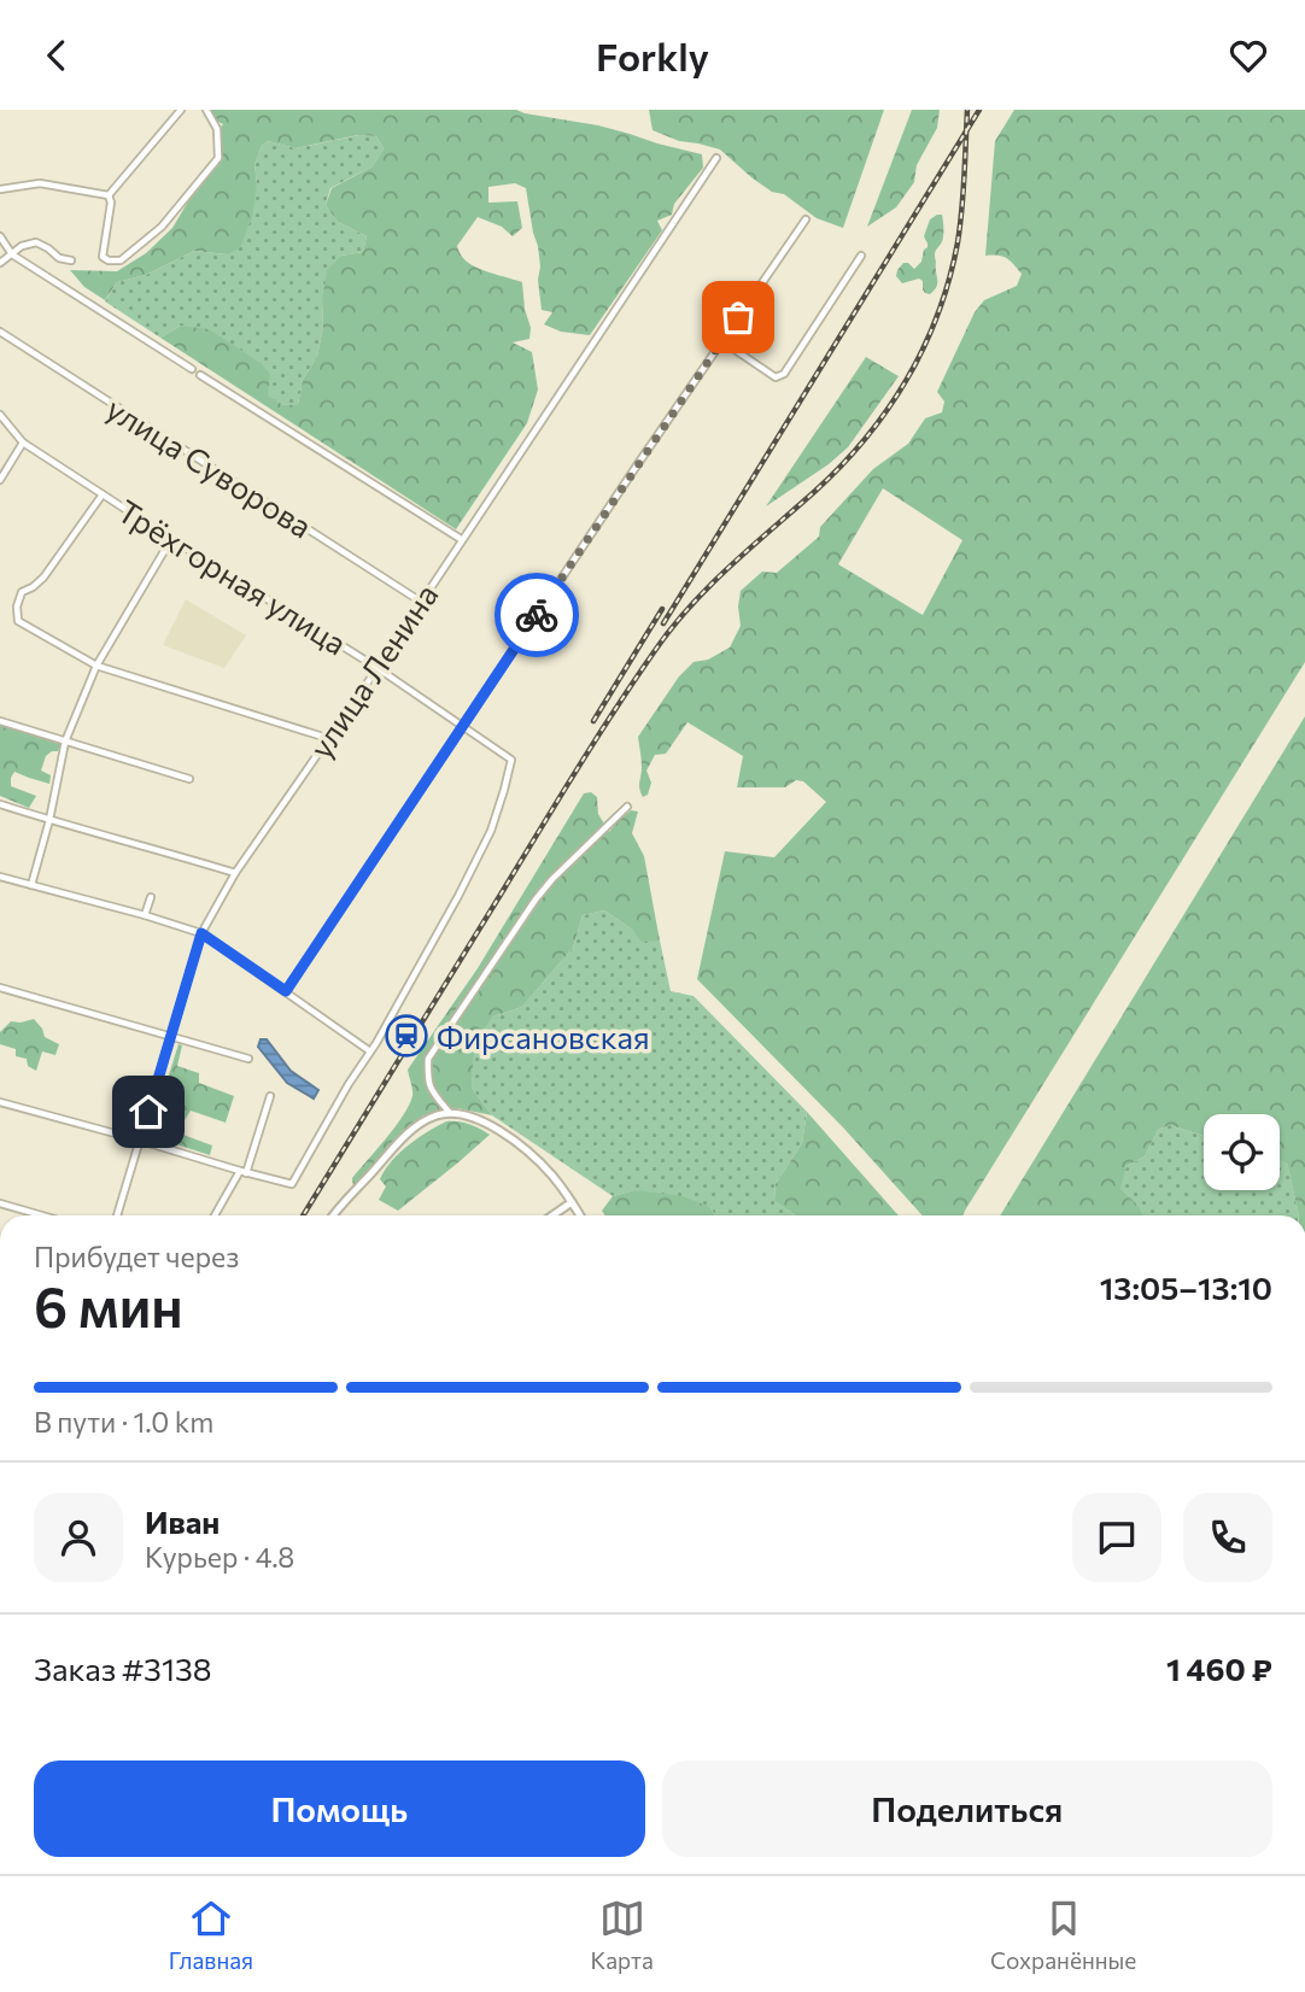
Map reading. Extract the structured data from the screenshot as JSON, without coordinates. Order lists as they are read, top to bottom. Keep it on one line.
{"streets":{"street":["улица Суворова","Трёхгорная улица","улица Ленина"]},"crossings":[["улица Суворова","улица Ленина"],["Трёхгорная улица","улица Ленина"]],"places":{"station":["Фирсановская"]},"page":{"header":"Forkly","heading":["6 мин","Прибудет через","13:05–13:10"],"panel":["Иван","Курьер · 4.8","Заказ #3138","1 460 ₽"],"bar":"В пути · 1.0 km","buttons":["Помощь","Поделиться"],"tabs":["Главная","Карта","Сохранённые"]}}
